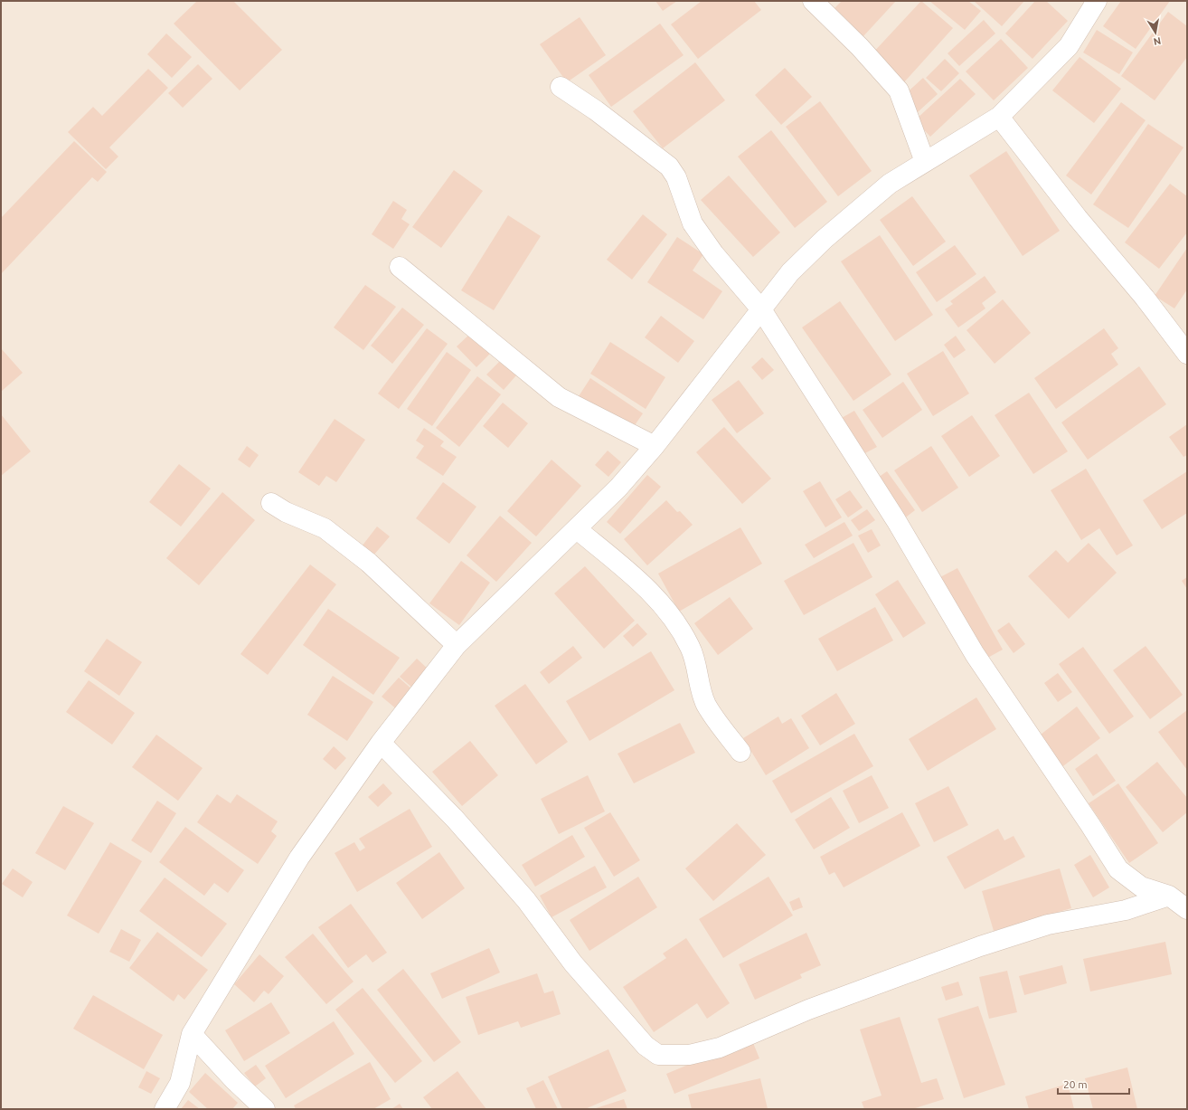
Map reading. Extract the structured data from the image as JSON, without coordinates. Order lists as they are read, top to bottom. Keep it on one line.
{"scale_bar":"20 m","north":"bottom"}
